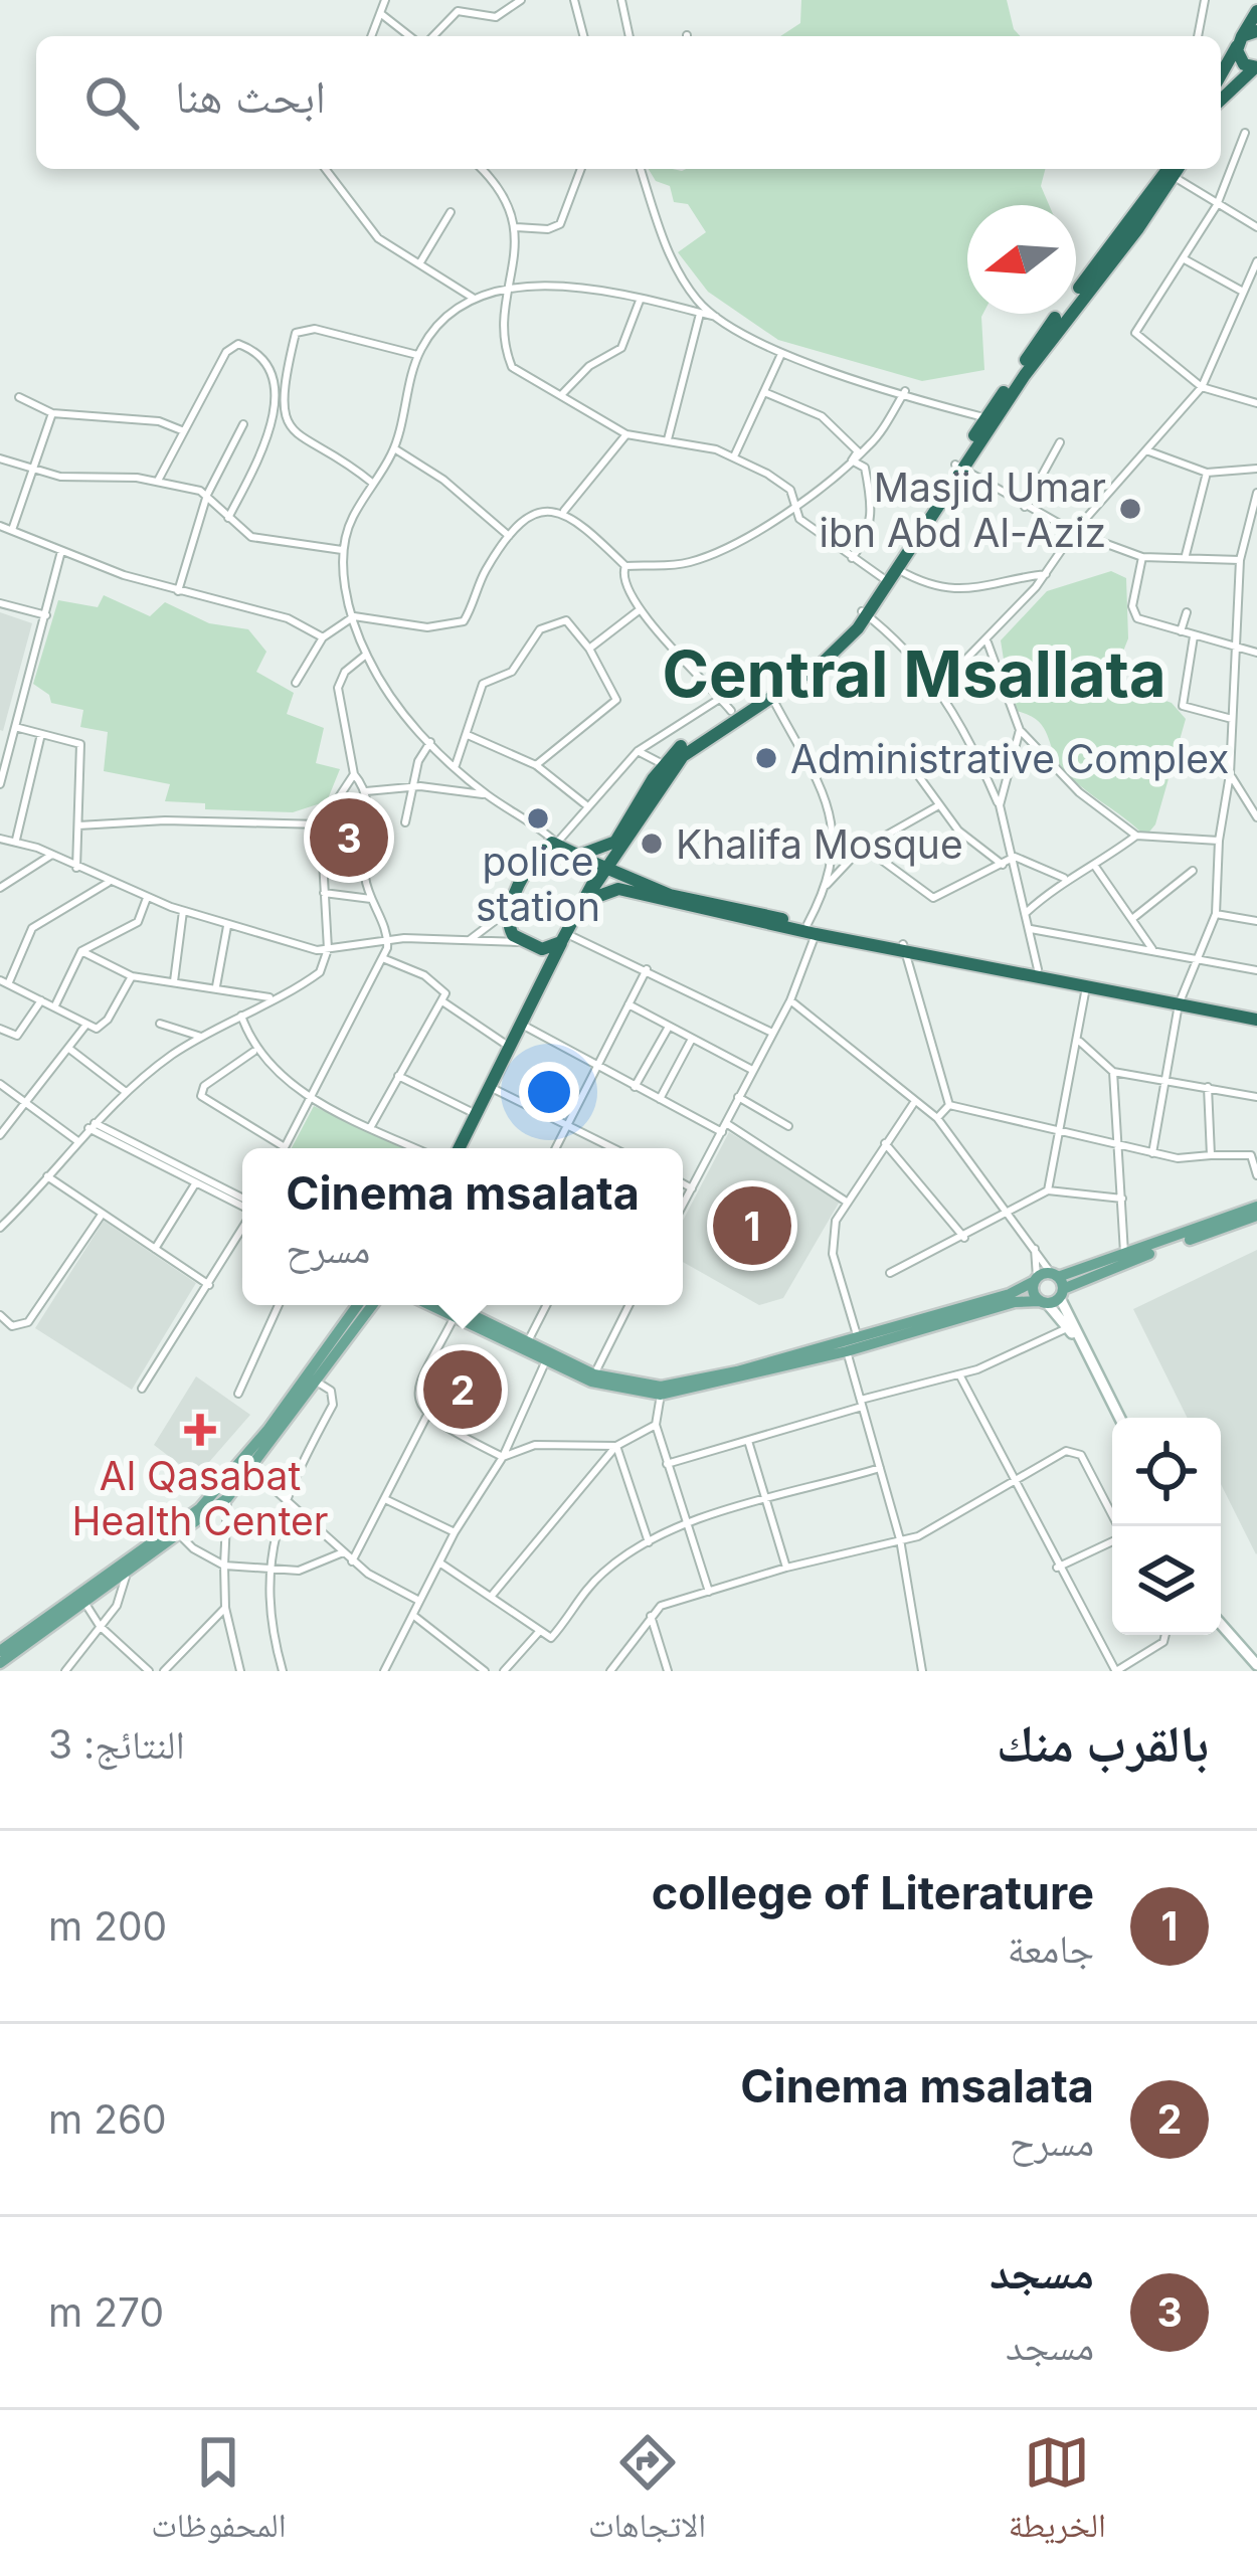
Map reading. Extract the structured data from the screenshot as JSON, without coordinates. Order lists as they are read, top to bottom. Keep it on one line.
{"districts":["Central Msallata"],"places":{"other":["Masjid Umar ibn Abd Al-Aziz","Administrative Complex","police station","Khalifa Mosque"],"health":["Al Qasabat Health Center"]},"north":"left","page":{"search":"ابحث هنا","pins":["3","1","2"],"popup":["Cinema msalata","مسرح"],"heading":["بالقرب منك","النتائج: 3"],"list":[{"mark":"1","name":"college of Literature","note":"جامعة","value":"200 m"},{"mark":"2","name":"Cinema msalata","note":"مسرح","value":"260 m"},{"mark":"3","name":"مسجد","note":"مسجد","value":"270 m"}],"nav":["الخريطة","الاتجاهات","المحفوظات"]}}
